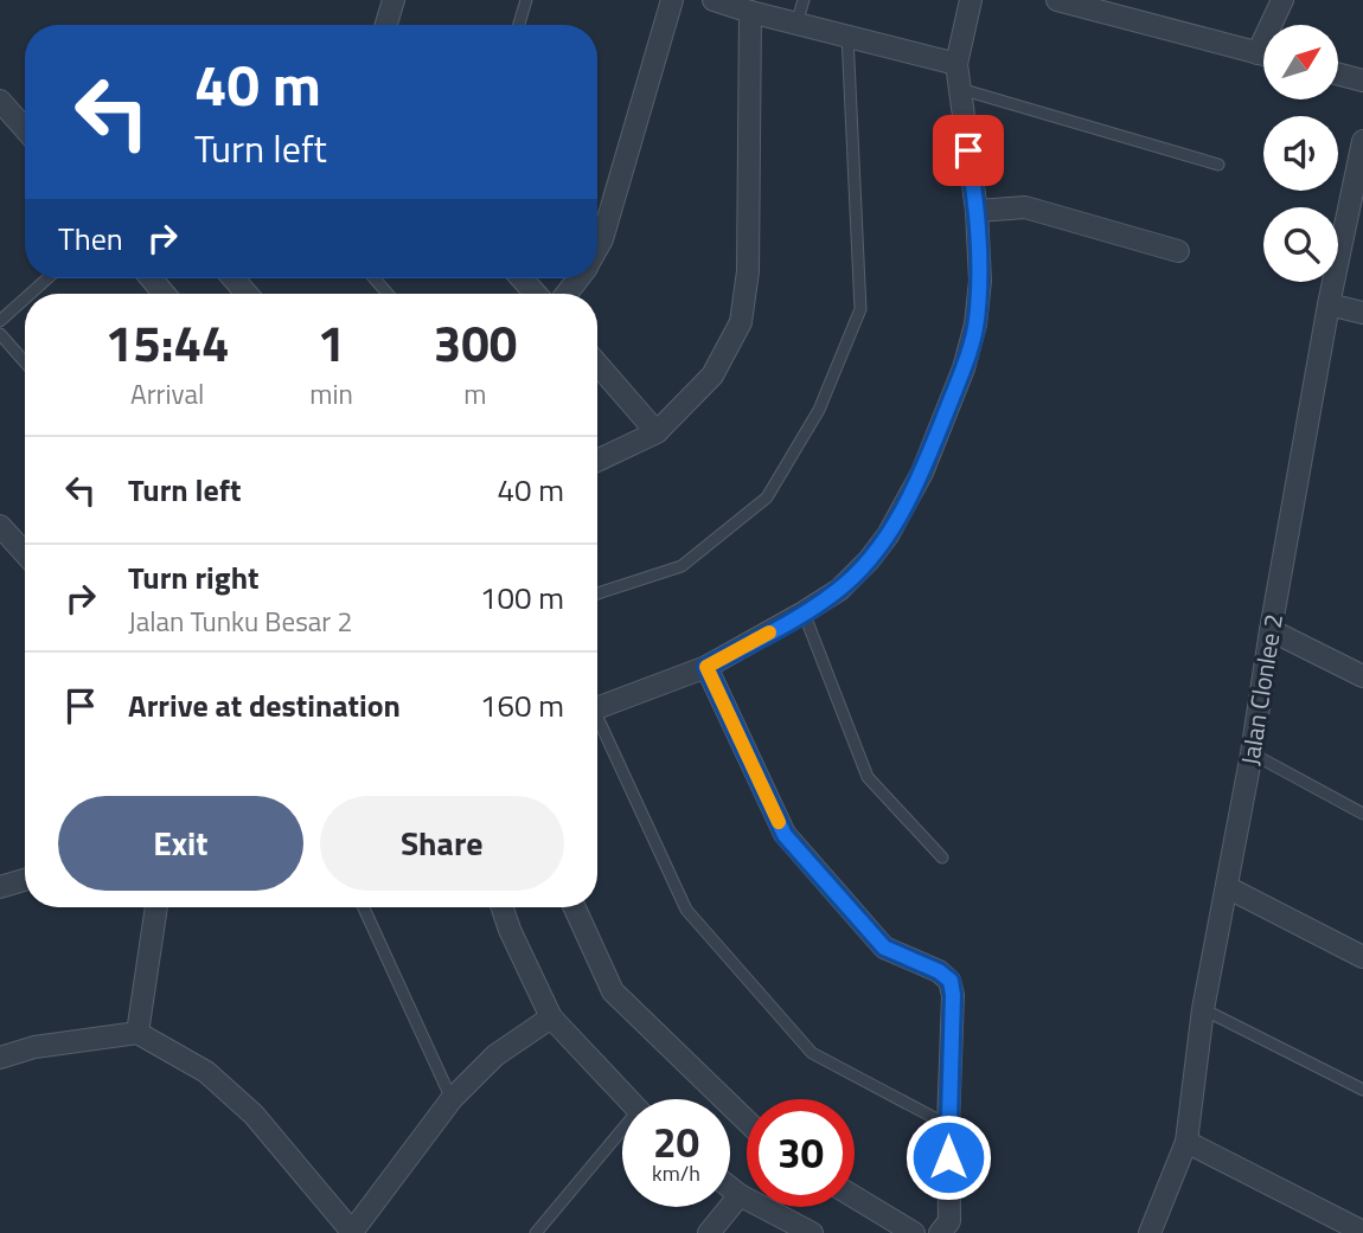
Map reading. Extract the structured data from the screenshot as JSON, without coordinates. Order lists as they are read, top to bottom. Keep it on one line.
{"streets":{"street":["Jalan Clonlee 2"]},"north":"top right","page":{"turn":["40 m","Turn left"],"then":"Then","eta":["15:44","Arrival","1","min","300","m"],"list":[{"name":"Turn left","value":"40 m"},{"name":"Turn right","note":"Jalan Tunku Besar 2","value":"100 m"},{"name":"Arrive at destination","value":"160 m"}],"buttons":["Exit","Share"],"speed":"20 km/h","limit":"30"}}
